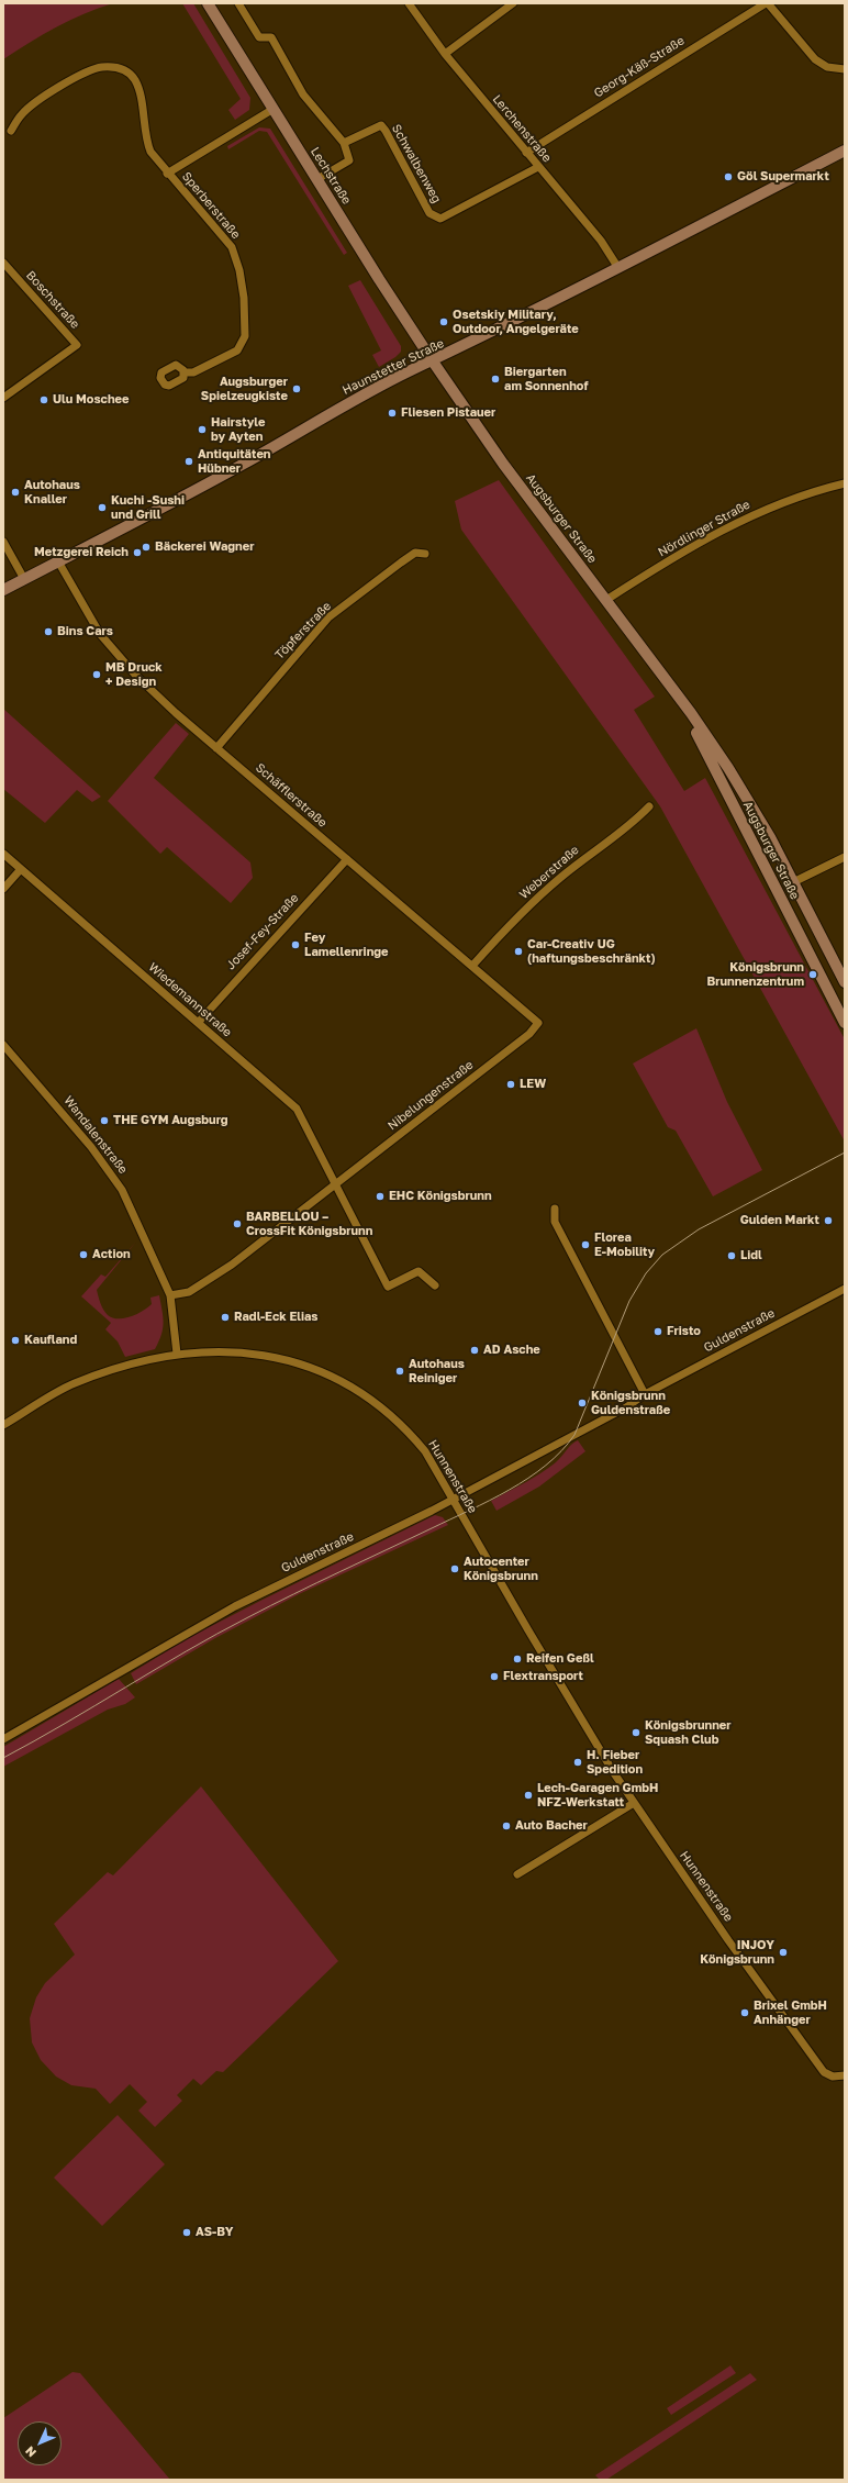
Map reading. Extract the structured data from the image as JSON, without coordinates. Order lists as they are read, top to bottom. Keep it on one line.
{"streets":{"street":["Georg-Käß-Straße","Lerchenstraße","Schwalbenweg","Lechstraße","Sperberstraße","Boschstraße","Haunstetter Straße","Augsburger Straße","Nördlinger Straße","Töpferstraße","Schäfflerstraße","Weberstraße","Josef-Fey-Straße","Wiedemannstraße","Nibelungenstraße","Wandalenstraße","Guldenstraße","Hunnenstraße"]},"crossings":[["Georg-Käß-Straße","Lerchenstraße"],["Lerchenstraße","Schwalbenweg"],["Lerchenstraße","Haunstetter Straße"],["Lechstraße","Sperberstraße"],["Lechstraße","Haunstetter Straße"],["Lechstraße","Augsburger Straße"],["Haunstetter Straße","Augsburger Straße"],["Haunstetter Straße","Schäfflerstraße"],["Augsburger Straße","Nördlinger Straße"],["Töpferstraße","Schäfflerstraße"],["Schäfflerstraße","Weberstraße"],["Schäfflerstraße","Josef-Fey-Straße"],["Schäfflerstraße","Nibelungenstraße"],["Josef-Fey-Straße","Wiedemannstraße"],["Wiedemannstraße","Nibelungenstraße"],["Nibelungenstraße","Wandalenstraße"],["Wandalenstraße","Hunnenstraße"],["Guldenstraße","Hunnenstraße"]],"places":["Göl Supermarkt","Osetskiy Military, Outdoor, Angelgeräte","Biergarten am Sonnenhof","Augsburger Spielzeugkiste","Ulu Moschee","Fliesen Pistauer","Hairstyle by Ayten","Antiquitäten Hübner","Autohaus Knaller","Kuchi -Sushi und Grill","Bäckerei Wagner","Metzgerei Reich","Bins Cars","MB Druck + Design","Fey Lamellenringe","Car-Creativ UG (haftungsbeschränkt)","Königsbrunn Brunnenzentrum","LEW","THE GYM Augsburg","EHC Königsbrunn","Gulden Markt","BARBELLOU – CrossFit Königsbrunn","Florea E-Mobility","Action","Lidl","Radl-Eck Elias","Fristo","Kaufland","AD Asche","Autohaus Reiniger","Königsbrunn Guldenstraße","Autocenter Königsbrunn","Reifen Geßl","Flextransport","Königsbrunner Squash Club","H. Fieber Spedition","Lech-Garagen GmbH NFZ-Werkstatt","Auto Bacher","INJOY Königsbrunn","Brixel GmbH Anhänger","AS-BY"],"north":"bottom left"}
